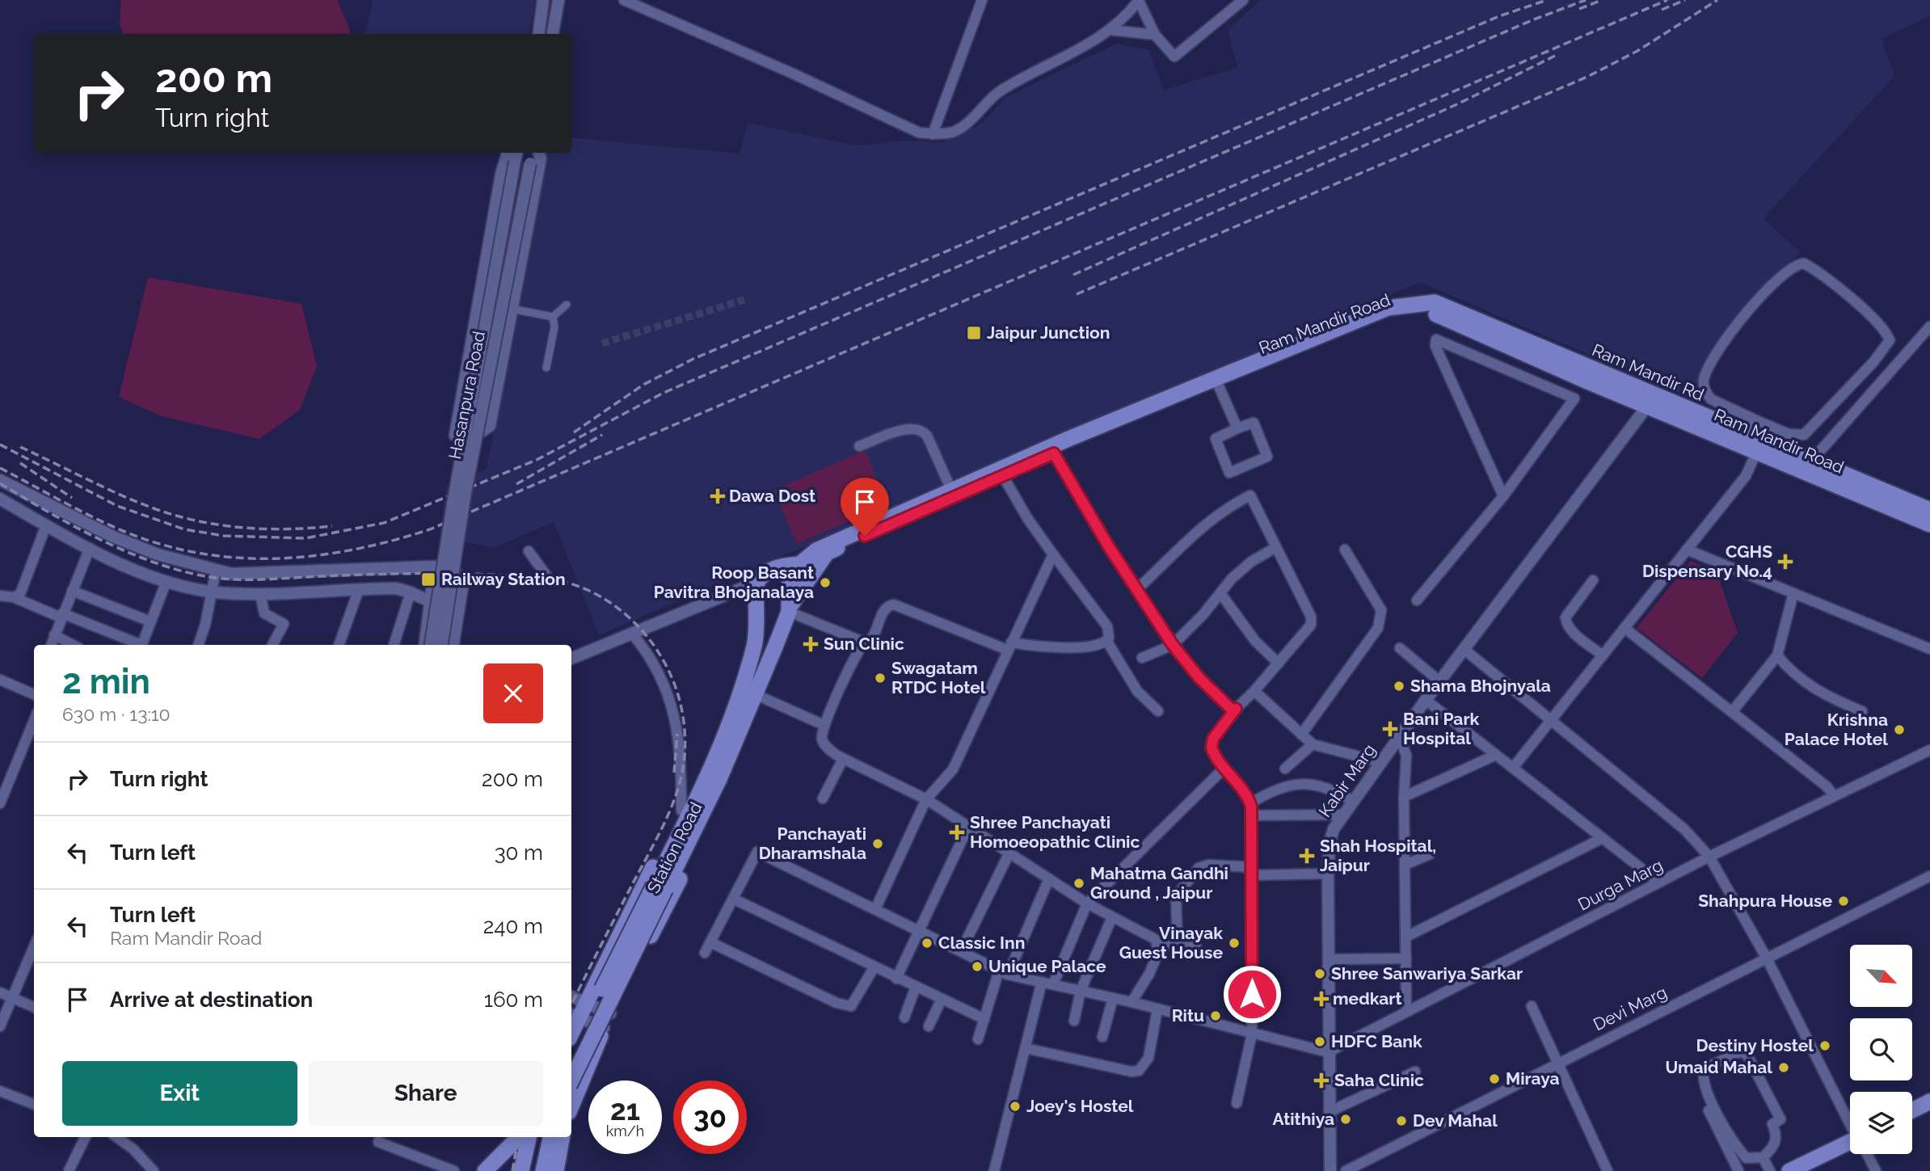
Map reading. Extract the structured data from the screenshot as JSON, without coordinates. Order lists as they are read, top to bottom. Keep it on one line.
{"streets":{"main road":["Ram Mandir Road","Ram Mandir Rd","Station Road"],"street":["Hasanpura Road","Kabir Marg","Durga Marg","Devi Marg"]},"crossings":[["Ram Mandir Road","Ram Mandir Rd"],["Ram Mandir Road","Kabir Marg"],["Ram Mandir Road","Station Road"],["Ram Mandir Rd","Kabir Marg"],["Kabir Marg","Durga Marg"]],"places":{"transit":["Jaipur Junction","Railway Station"],"health":["Dawa Dost","CGHS Dispensary No.4","Sun Clinic","Bani Park Hospital","Shree Panchayati Homoeopathic Clinic","Shah Hospital, Jaipur","medkart","Saha Clinic"],"other":["Roop Basant Pavitra Bhojanalaya","Swagatam RTDC Hotel","Shama Bhojnyala","Krishna Palace Hotel","Panchayati Dharamshala","Mahatma Gandhi Ground , Jaipur","Shahpura House","Classic Inn","Vinayak Guest House","Unique Palace","Shree Sanwariya Sarkar","Ritu","HDFC Bank","Destiny Hostel","Umaid Mahal","Miraya","Joey's Hostel","Atithiya","Dev Mahal"]},"north":"bottom right","page":{"turn":["200 m","Turn right"],"heading":["2 min","630 m · 13:10"],"list":[{"name":"Turn right","value":"200 m"},{"name":"Turn left","value":"30 m"},{"name":"Turn left","note":"Ram Mandir Road","value":"240 m"},{"name":"Arrive at destination","value":"160 m"}],"buttons":["Exit","Share"],"speed":"21 km/h","limit":"30"}}
